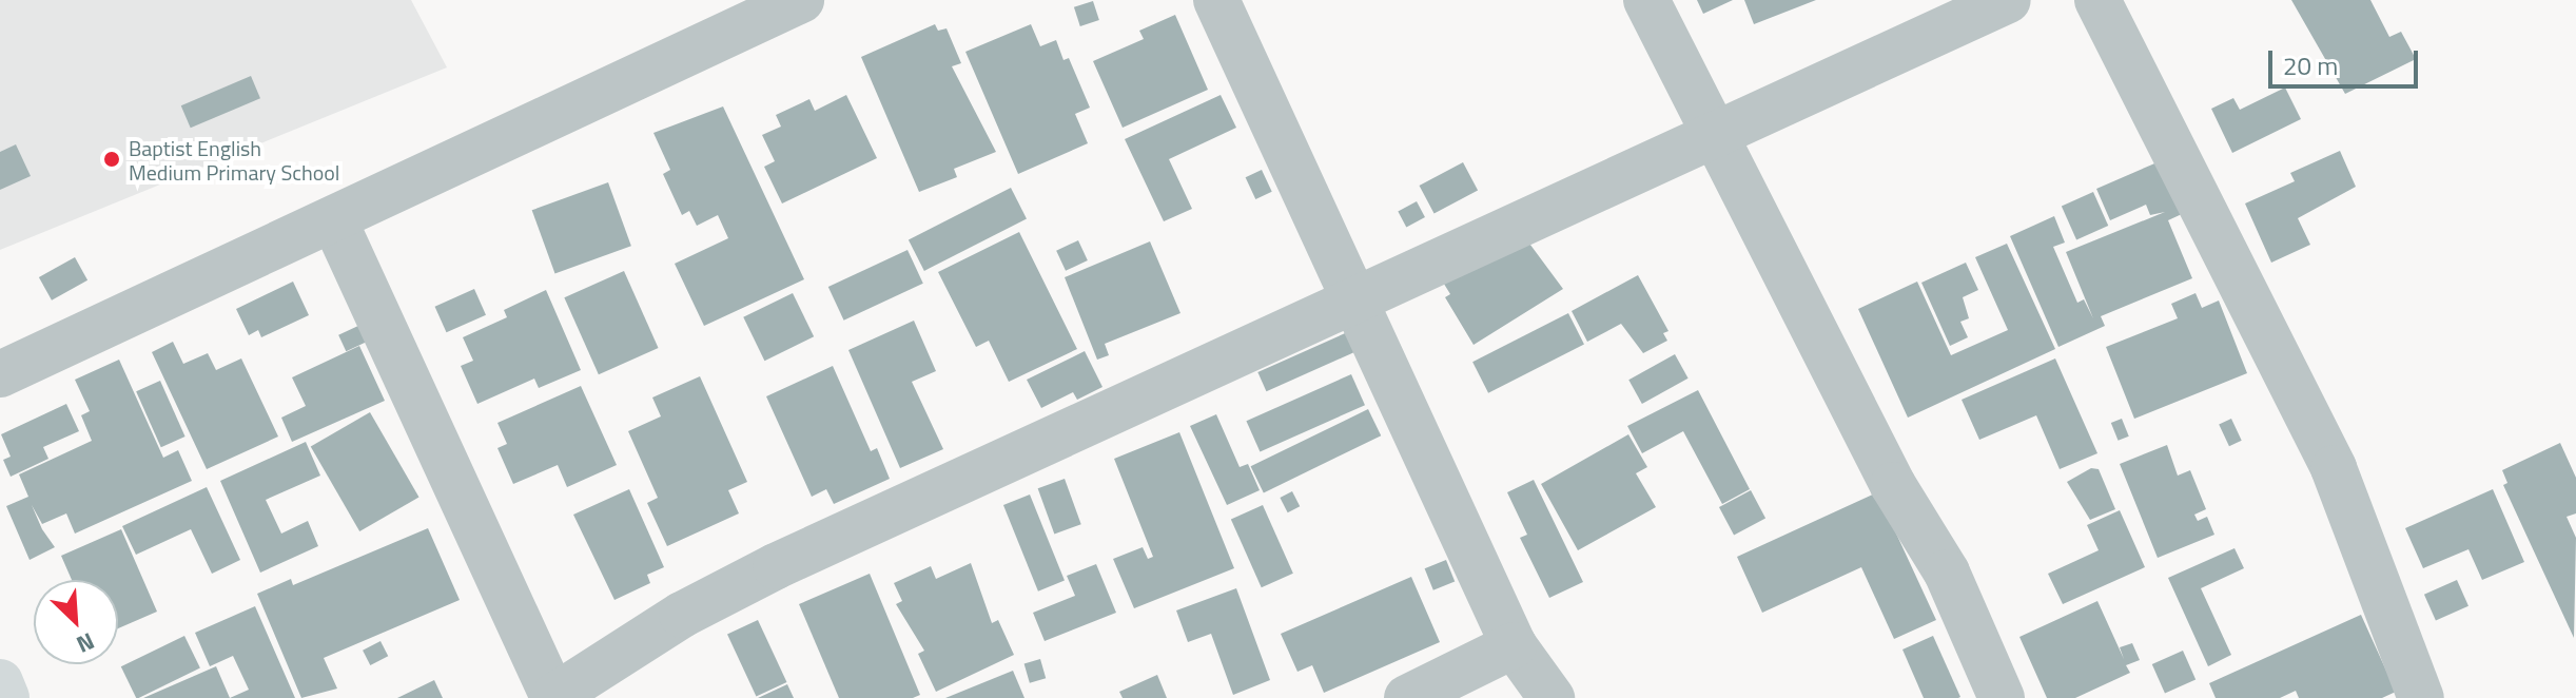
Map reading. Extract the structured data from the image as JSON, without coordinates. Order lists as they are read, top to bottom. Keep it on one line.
{"places":["Baptist English Medium Primary School"],"scale_bar":"20 m","north":"bottom right"}
